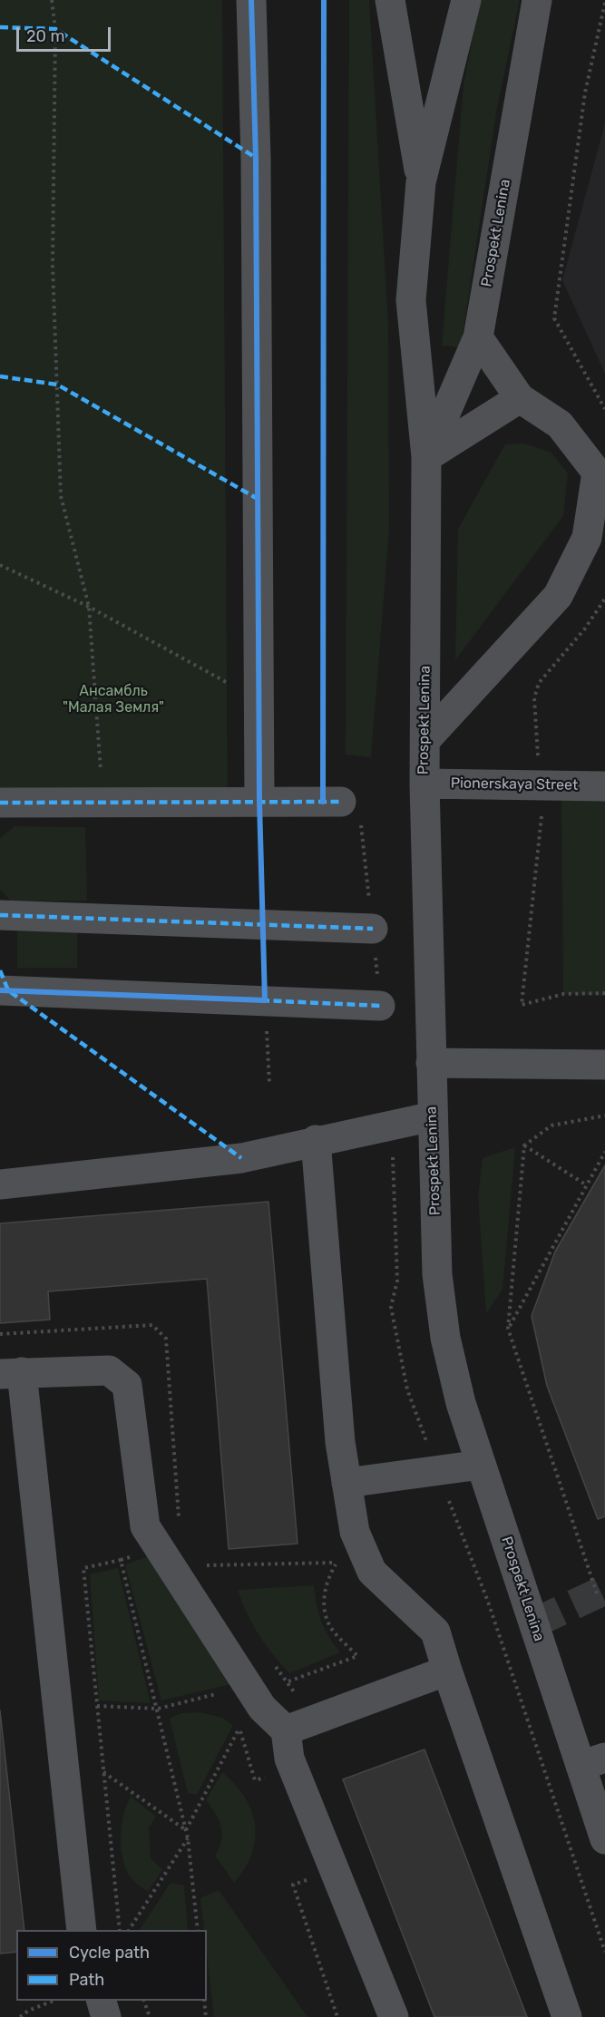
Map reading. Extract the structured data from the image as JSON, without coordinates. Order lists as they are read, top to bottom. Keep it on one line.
{"streets":{"street":["Prospekt Lenina","Pionerskaya Street"]},"crossings":[["Prospekt Lenina","Pionerskaya Street"]],"parks":["Ансамбль \"Малая Земля\""],"legend":["Cycle path","Path"],"scale_bar":"20 m"}
